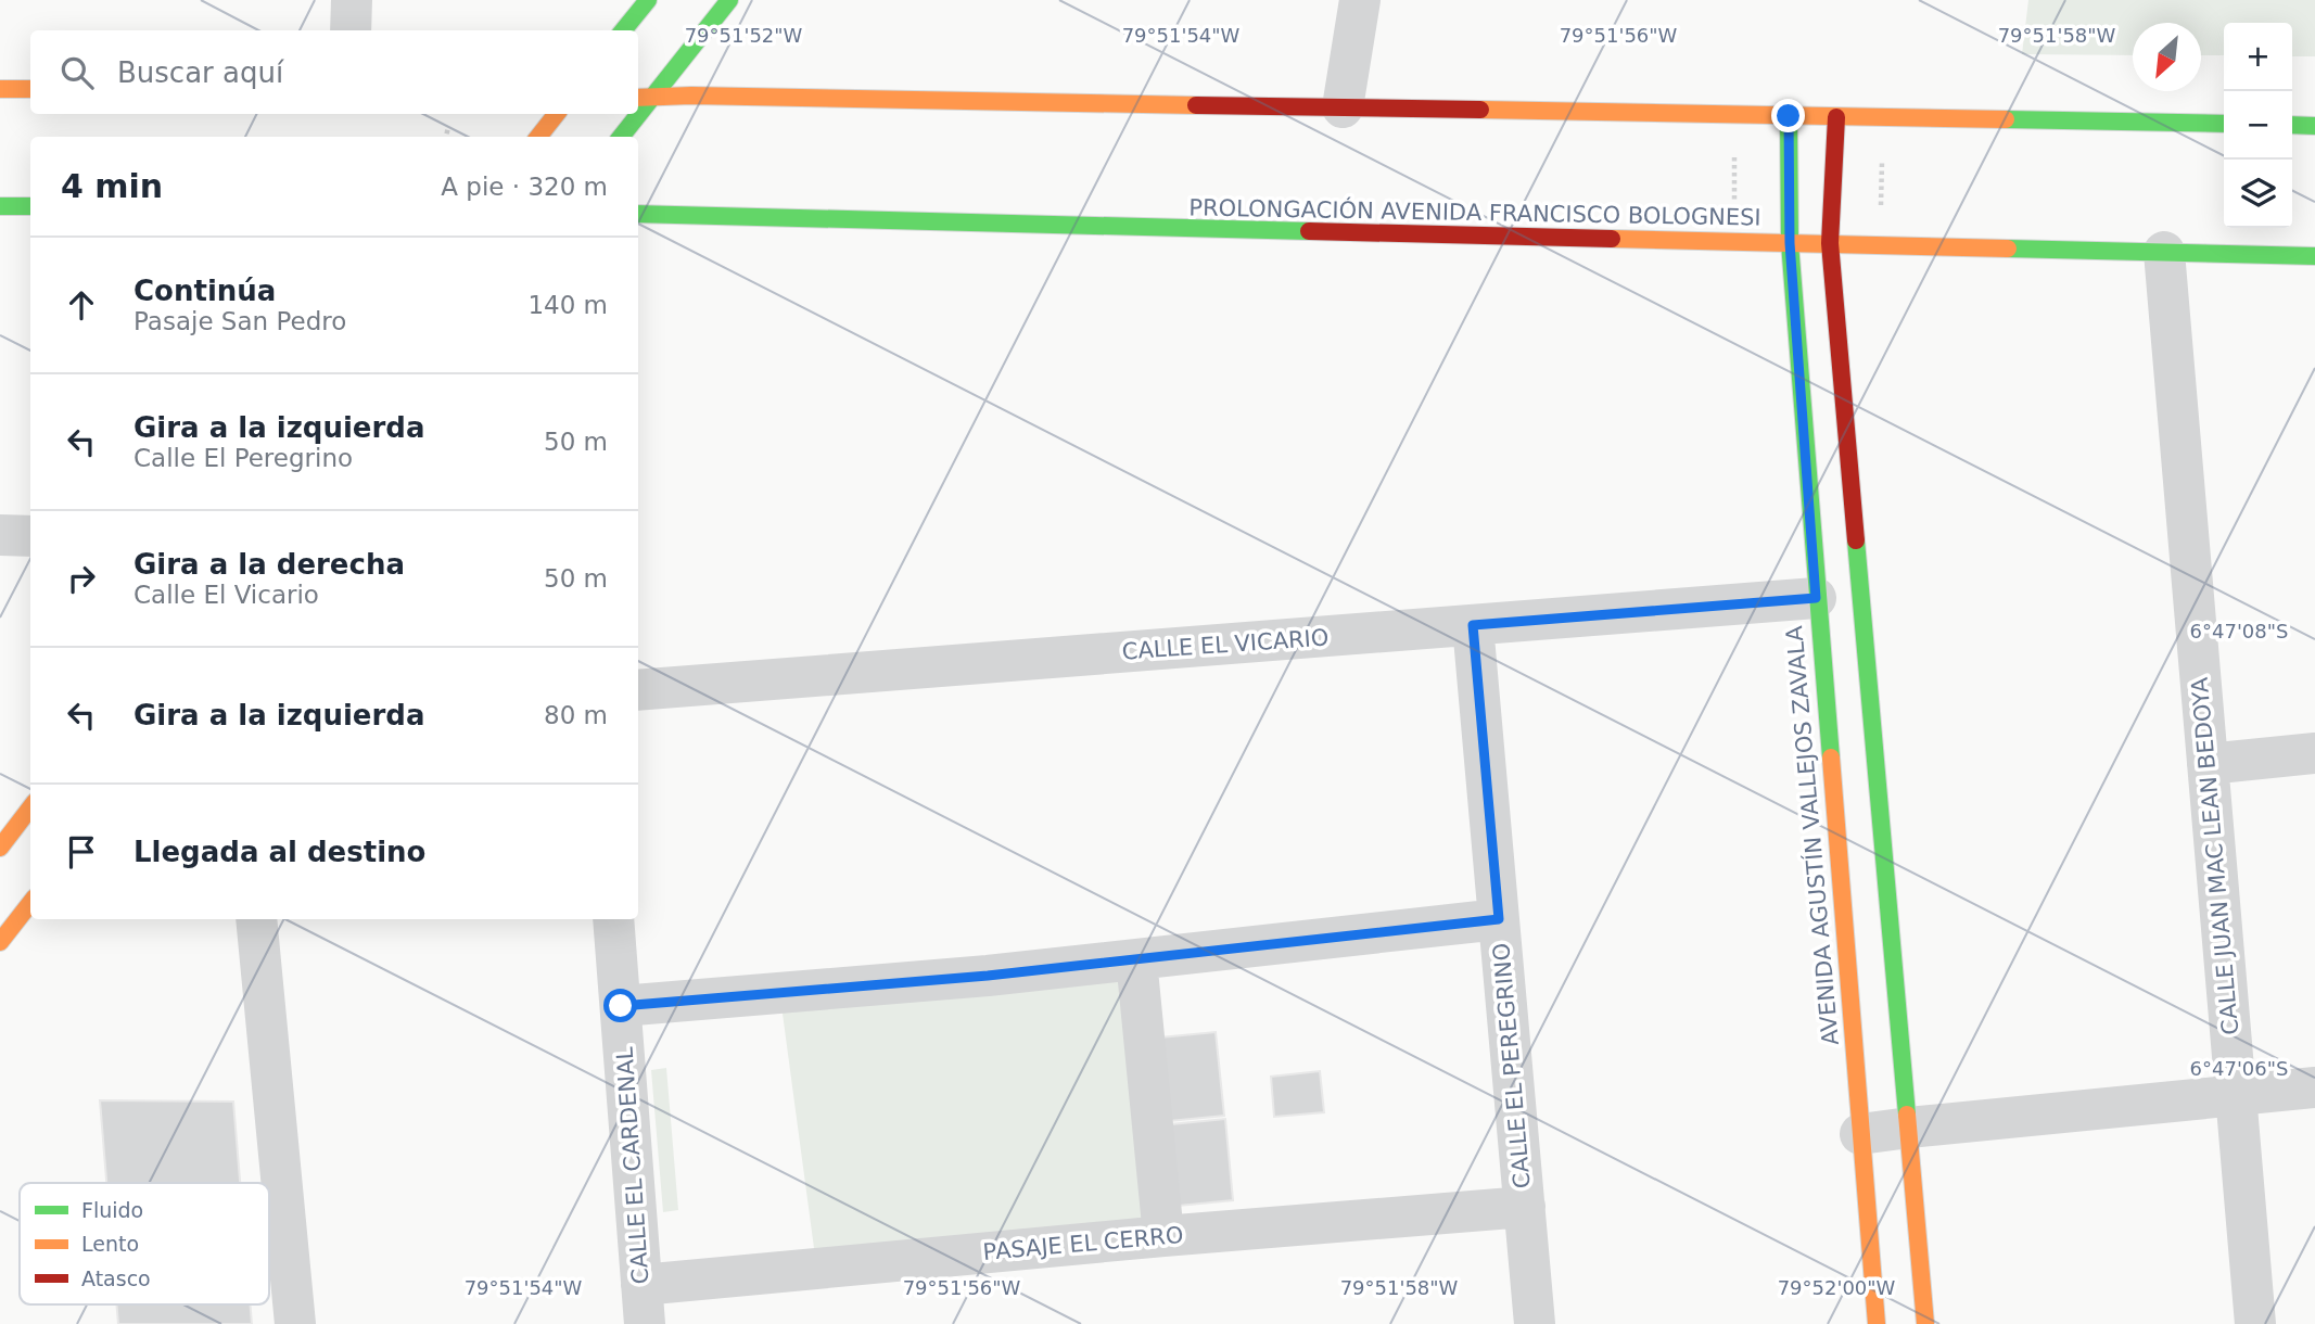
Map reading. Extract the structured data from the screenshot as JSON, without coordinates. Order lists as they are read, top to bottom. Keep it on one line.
{"streets":{"main road":["PROLONGACIÓN AVENIDA FRANCISCO BOLOGNESI","AVENIDA AGUSTÍN VALLEJOS ZAVALA"],"street":["CALLE EL VICARIO","CALLE JUAN MAC LEAN BEDOYA","CALLE EL PEREGRINO","CALLE EL CARDENAL","PASAJE EL CERRO"]},"crossings":[["PROLONGACIÓN AVENIDA FRANCISCO BOLOGNESI","AVENIDA AGUSTÍN VALLEJOS ZAVALA"],["PROLONGACIÓN AVENIDA FRANCISCO BOLOGNESI","CALLE JUAN MAC LEAN BEDOYA"],["CALLE EL VICARIO","AVENIDA AGUSTÍN VALLEJOS ZAVALA"],["CALLE EL VICARIO","CALLE EL PEREGRINO"],["CALLE EL PEREGRINO","PASAJE EL CERRO"],["CALLE EL CARDENAL","PASAJE EL CERRO"]],"legend":["Fluido","Lento","Atasco"],"north":"bottom left","page":{"map_buttons":["+","−"],"search":"Buscar aquí","heading":["4 min","A pie · 320 m"],"list":[["Continúa","Pasaje San Pedro","140 m"],["Gira a la izquierda","Calle El Peregrino","50 m"],["Gira a la derecha","Calle El Vicario","50 m"],["Gira a la izquierda","80 m"],"Llegada al destino"]},"coordinates":["79°51'52\"W","79°51'54\"W","79°51'56\"W","79°51'58\"W","6°47'08\"S","6°47'06\"S","79°52'00\"W"]}
